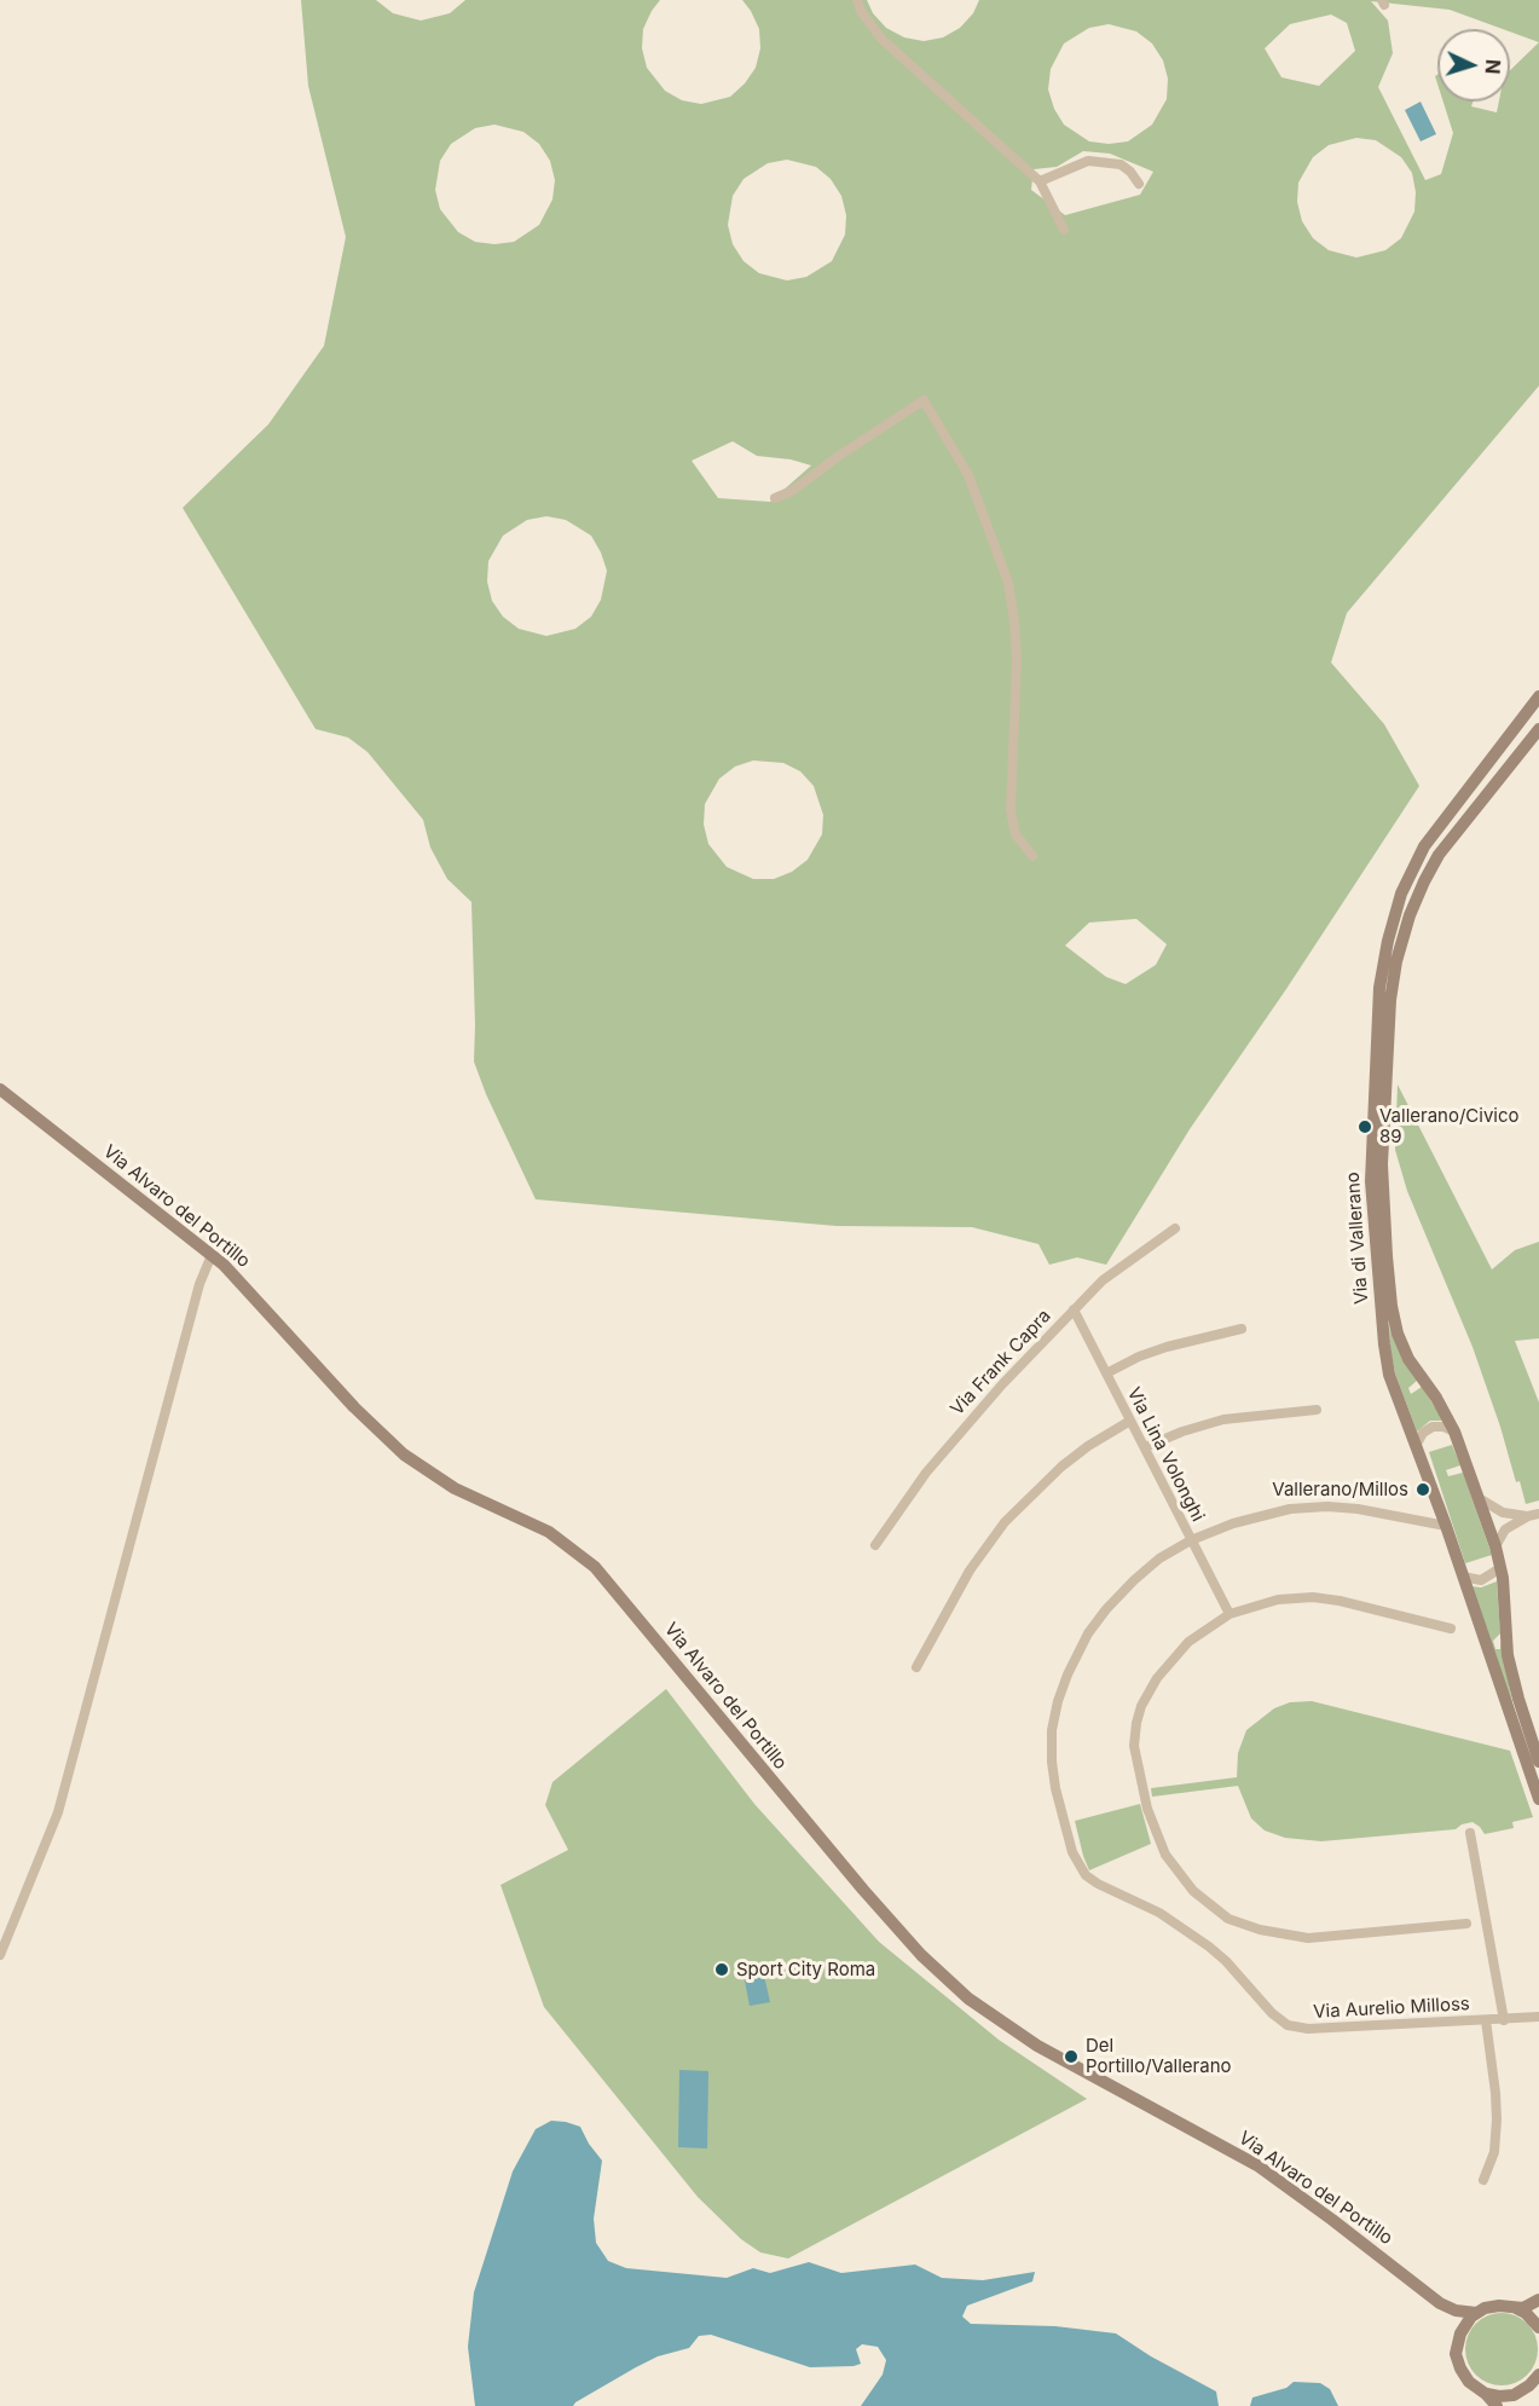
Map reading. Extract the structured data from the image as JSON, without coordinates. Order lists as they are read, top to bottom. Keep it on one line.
{"streets":{"street":["Via Alvaro del Portillo","Via di Vallerano","Via Frank Capra","Via Lina Volonghi","Via Aurelio Milloss"]},"crossings":[["Via di Vallerano","Via Aurelio Milloss"],["Via Frank Capra","Via Lina Volonghi"],["Via Lina Volonghi","Via Aurelio Milloss"]],"places":["Vallerano/Civico 89","Vallerano/Millos","Sport City Roma","Del Portillo/Vallerano"],"north":"right"}
